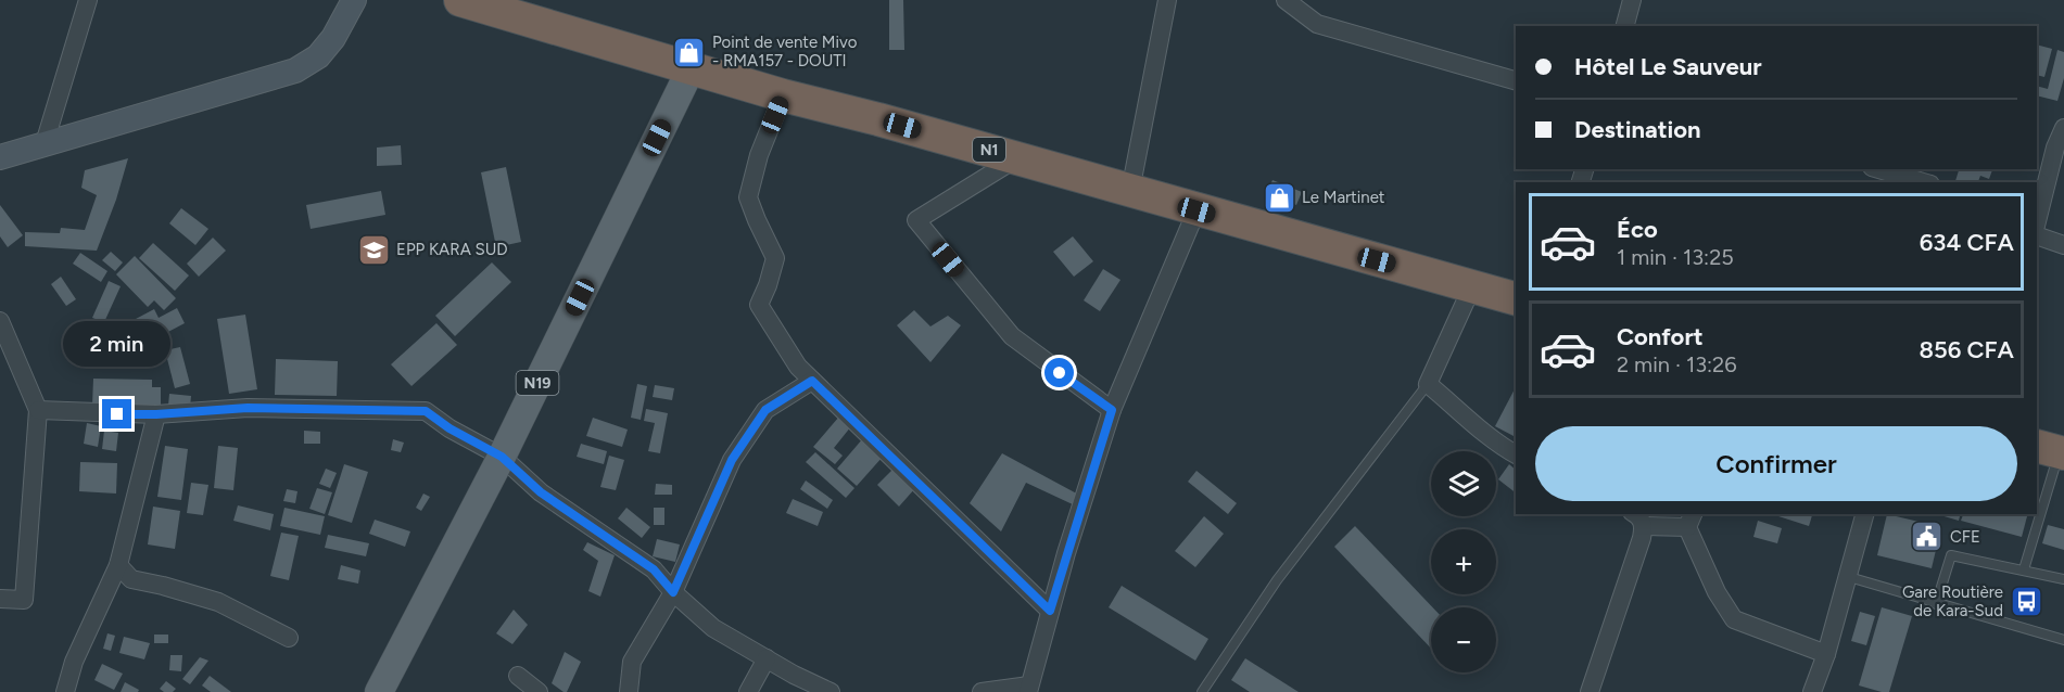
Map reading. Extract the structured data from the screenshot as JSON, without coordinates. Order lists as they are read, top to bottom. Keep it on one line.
{"streets":{"highway":["N1"],"main road":["N19"]},"crossings":[["N1","N19"]],"places":{"shop":["Point de vente Mivo - RMA157 - DOUTI","Le Martinet"],"school or university":["EPP KARA SUD"],"public building":["CFE"],"bus stop":["Gare Routière de Kara-Sud"]},"page":{"banner":["Hôtel Le Sauveur","Destination"],"list":[{"name":"Éco","note":"1 min · 13:25","value":"634 CFA"},{"name":"Confort","note":"2 min · 13:26","value":"856 CFA"}],"bubble":"2 min","buttons":"Confirmer","map_buttons":["+","−"]}}
